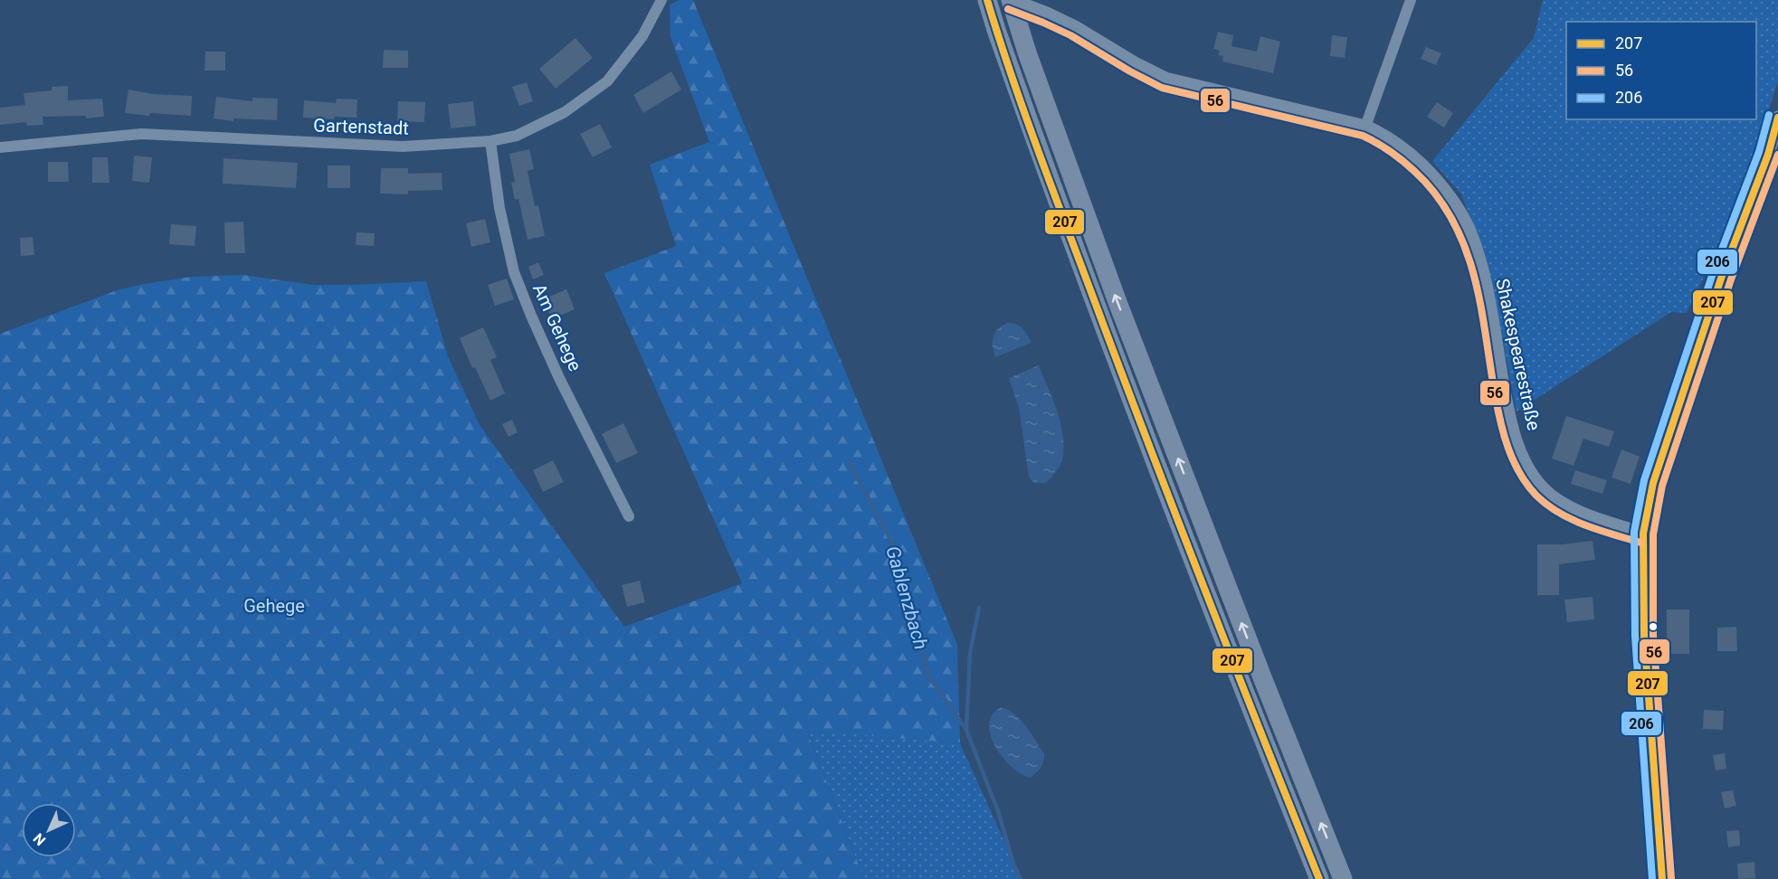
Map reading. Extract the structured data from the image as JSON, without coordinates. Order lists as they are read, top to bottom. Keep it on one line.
{"streets":{"street":["Gartenstadt","Am Gehege","Shakespearestraße"]},"crossings":[["Gartenstadt","Am Gehege"]],"water":["Gablenzbach"],"parks":["Gehege"],"lines":["transit line 207","transit line 56","transit line 206"],"legend":["207","56","206"],"north":"bottom left"}
